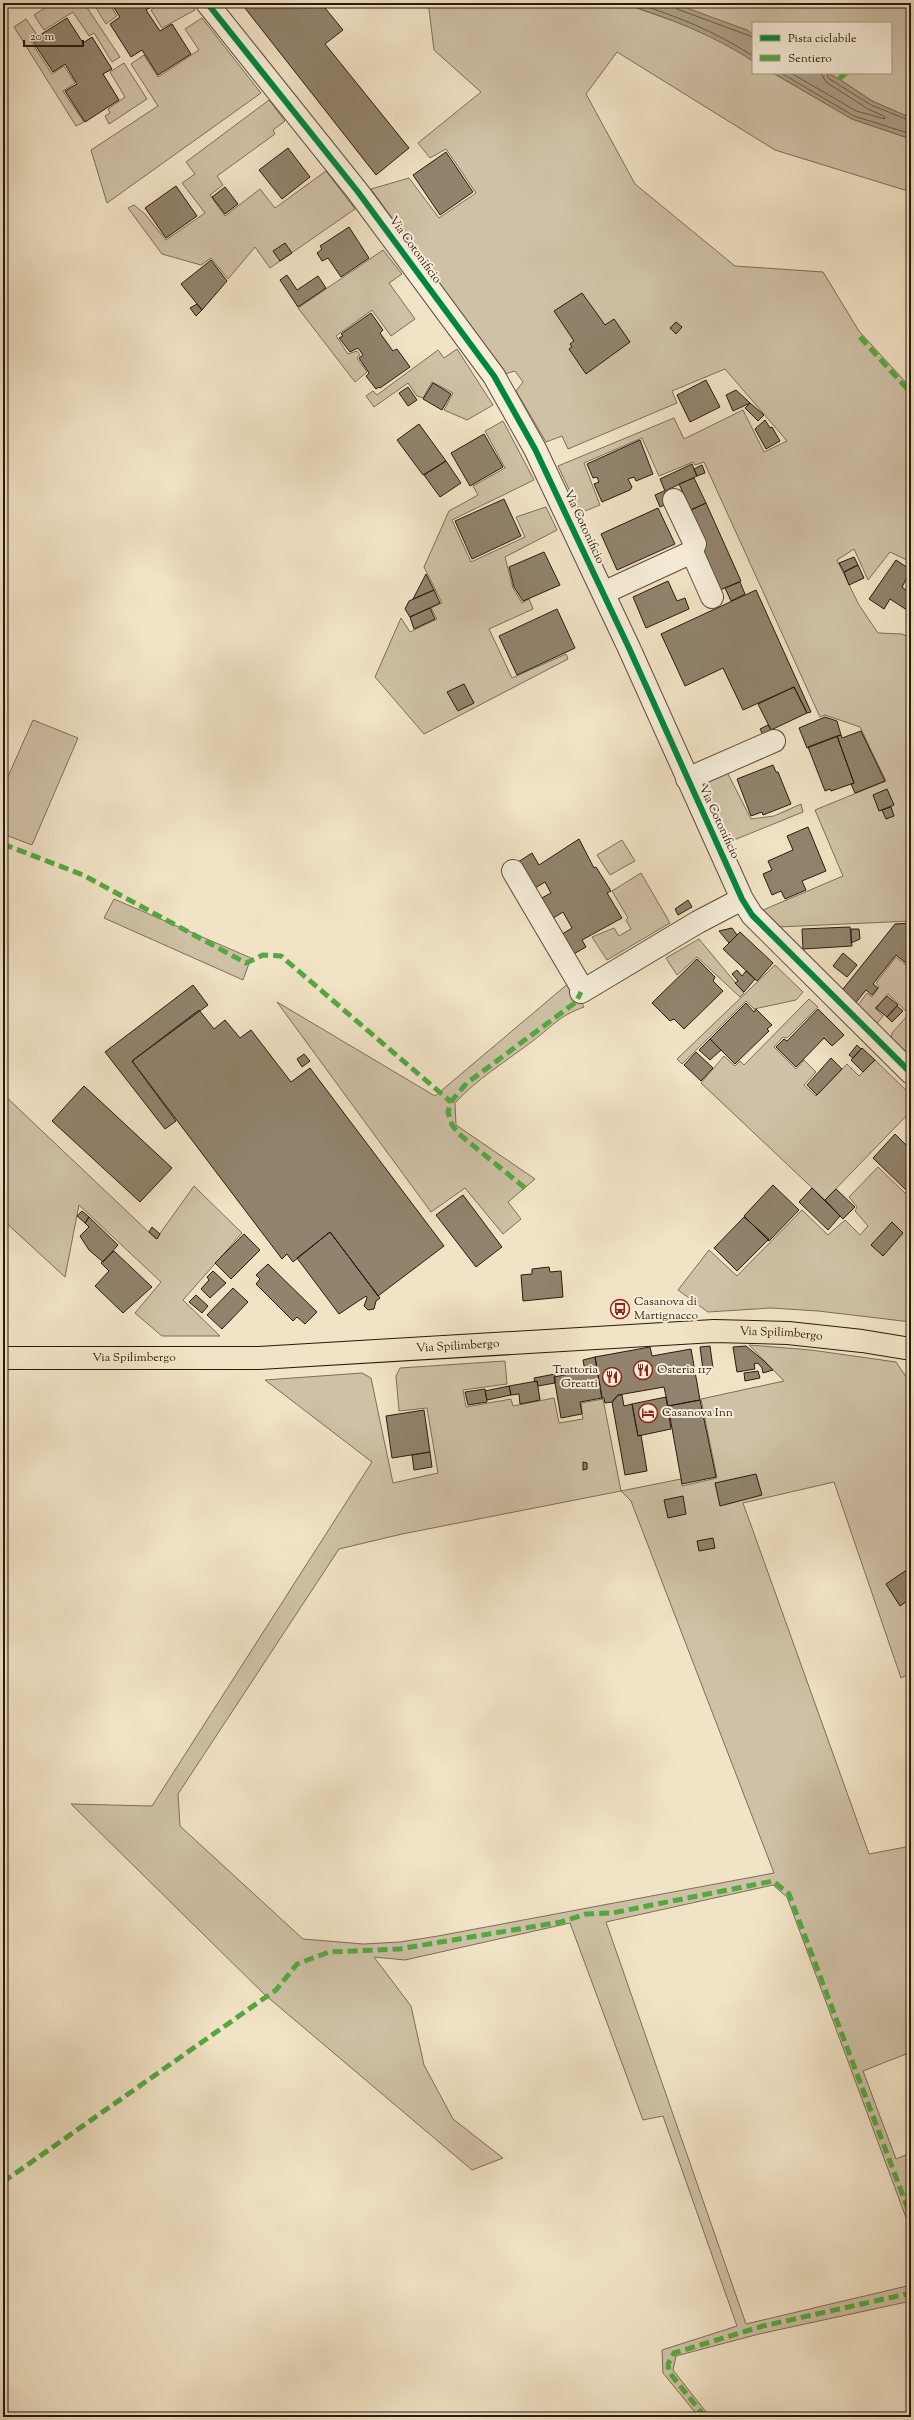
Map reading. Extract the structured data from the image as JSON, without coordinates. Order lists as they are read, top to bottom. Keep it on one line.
{"streets":{"main road":["Via Spilimbergo"],"street":["Via Cotonificio"]},"places":{"bus stop":["Casanova di Martignacco"],"restaurant":["Osteria 117","Trattoria Greatti"],"hotel":["Casanova Inn"]},"legend":["Pista ciclabile","Sentiero"],"scale_bar":"20 m"}
